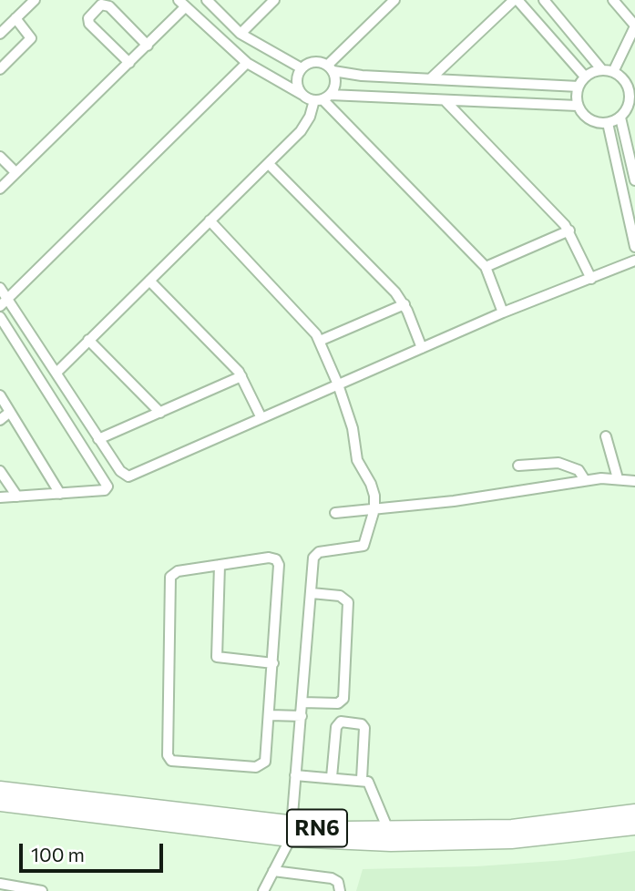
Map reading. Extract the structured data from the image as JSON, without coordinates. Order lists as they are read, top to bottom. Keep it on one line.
{"streets":{"highway":["RN6"]},"scale_bar":"100 m"}
